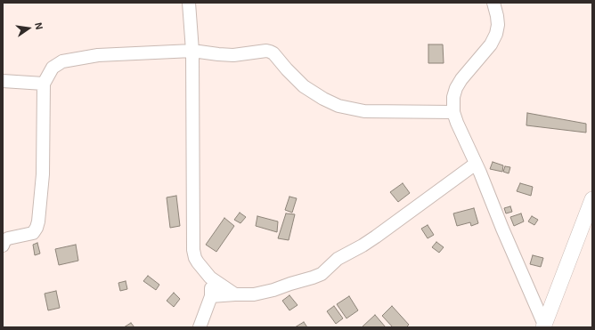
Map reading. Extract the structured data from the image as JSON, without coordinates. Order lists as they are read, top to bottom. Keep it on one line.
{"north":"right"}
